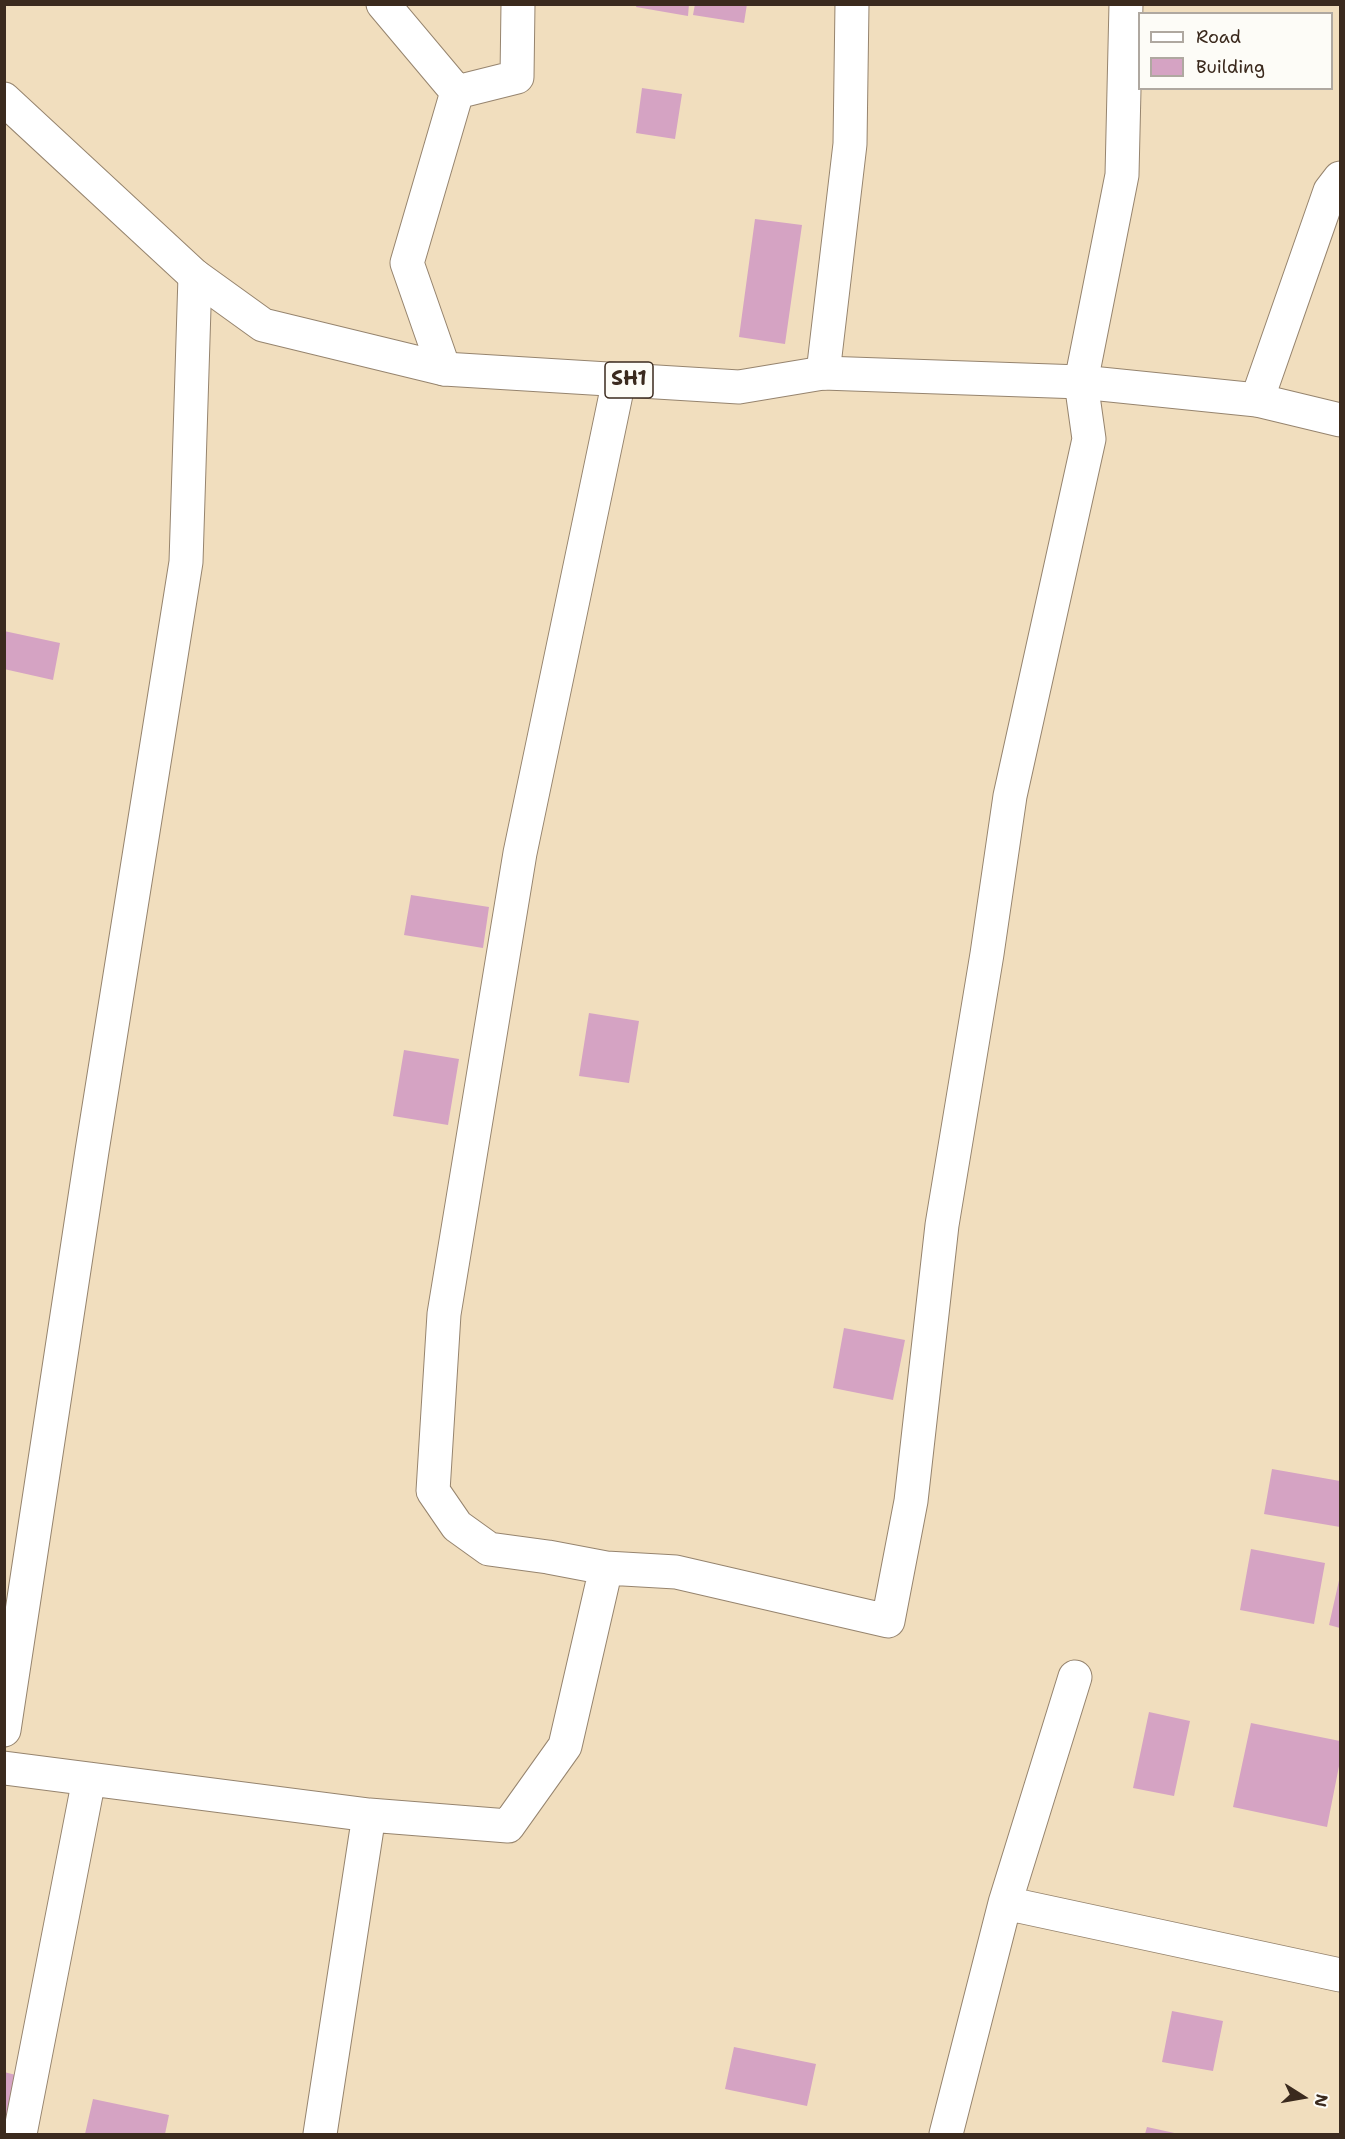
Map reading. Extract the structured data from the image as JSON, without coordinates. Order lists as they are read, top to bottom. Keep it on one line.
{"streets":{"street":["SH1"]},"legend":["Road","Building"],"north":"right"}
